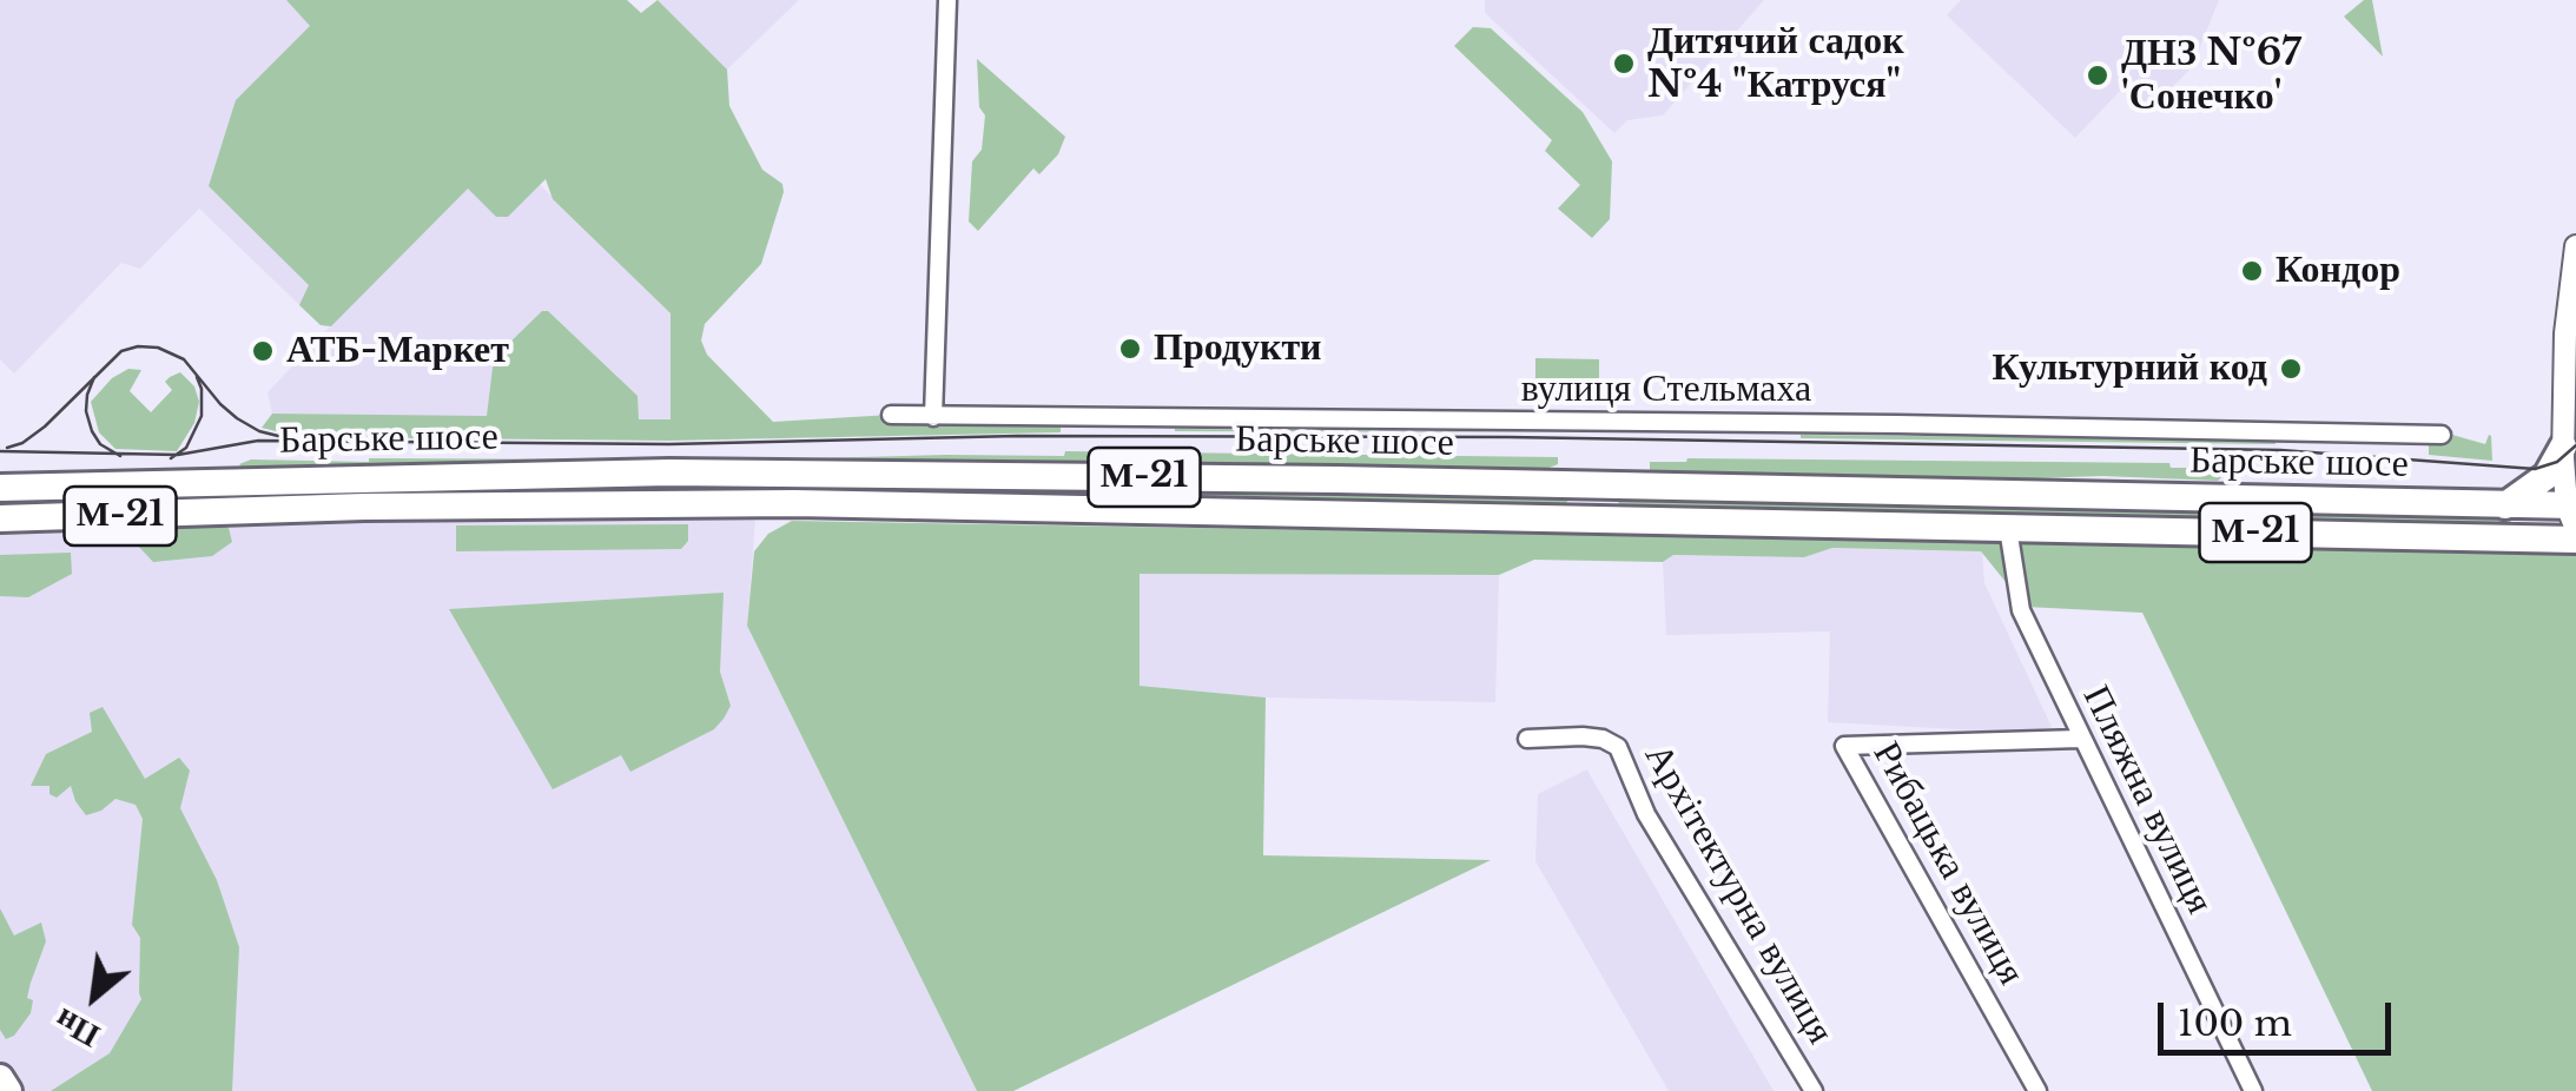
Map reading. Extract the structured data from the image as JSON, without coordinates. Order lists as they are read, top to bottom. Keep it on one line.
{"streets":{"highway":["Барське шосе","М-21"],"street":["вулиця Стельмаха","Пляжна вулиця","Рибацька вулиця","Архітектурна вулиця"]},"crossings":[["М-21","Пляжна вулиця"],["Пляжна вулиця","Рибацька вулиця"]],"places":["Дитячий садок №4 \"Катруся\"","ДНЗ №67 'Сонечко'","Кондор","Продукти","АТБ-Маркет","Культурний код"],"scale_bar":"100 m","north":"bottom left"}
